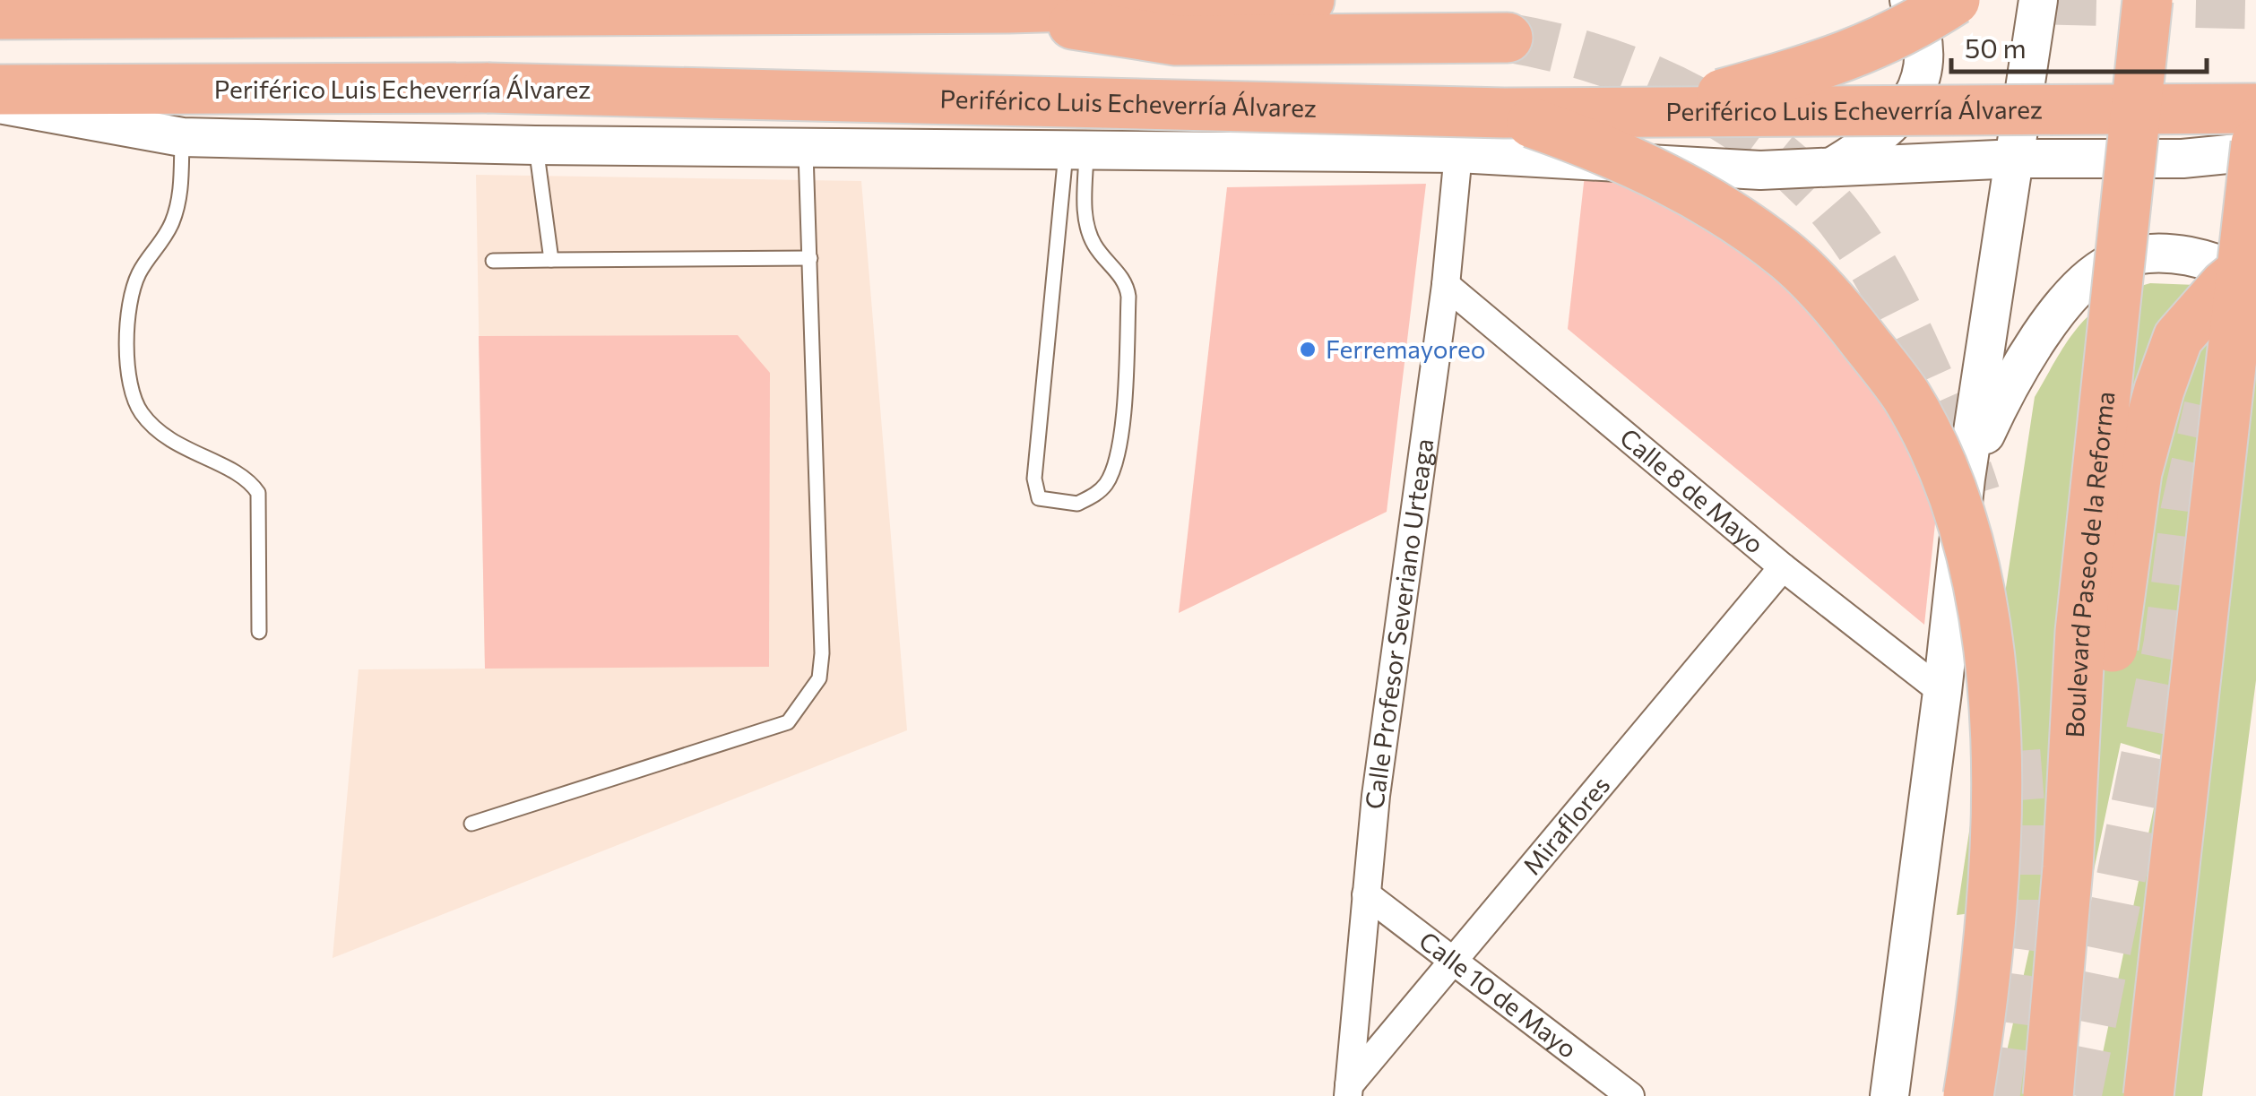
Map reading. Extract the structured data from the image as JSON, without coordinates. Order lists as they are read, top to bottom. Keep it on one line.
{"streets":{"highway":["Periférico Luis Echeverría Álvarez","Boulevard Paseo de la Reforma"],"street":["Calle 8 de Mayo","Calle Profesor Severiano Urteaga","Miraflores","Calle 10 de Mayo"]},"crossings":[["Calle 8 de Mayo","Calle Profesor Severiano Urteaga"],["Calle 8 de Mayo","Miraflores"],["Calle Profesor Severiano Urteaga","Miraflores"],["Calle Profesor Severiano Urteaga","Calle 10 de Mayo"],["Miraflores","Calle 10 de Mayo"]],"places":["Ferremayoreo"],"scale_bar":"50 m"}
